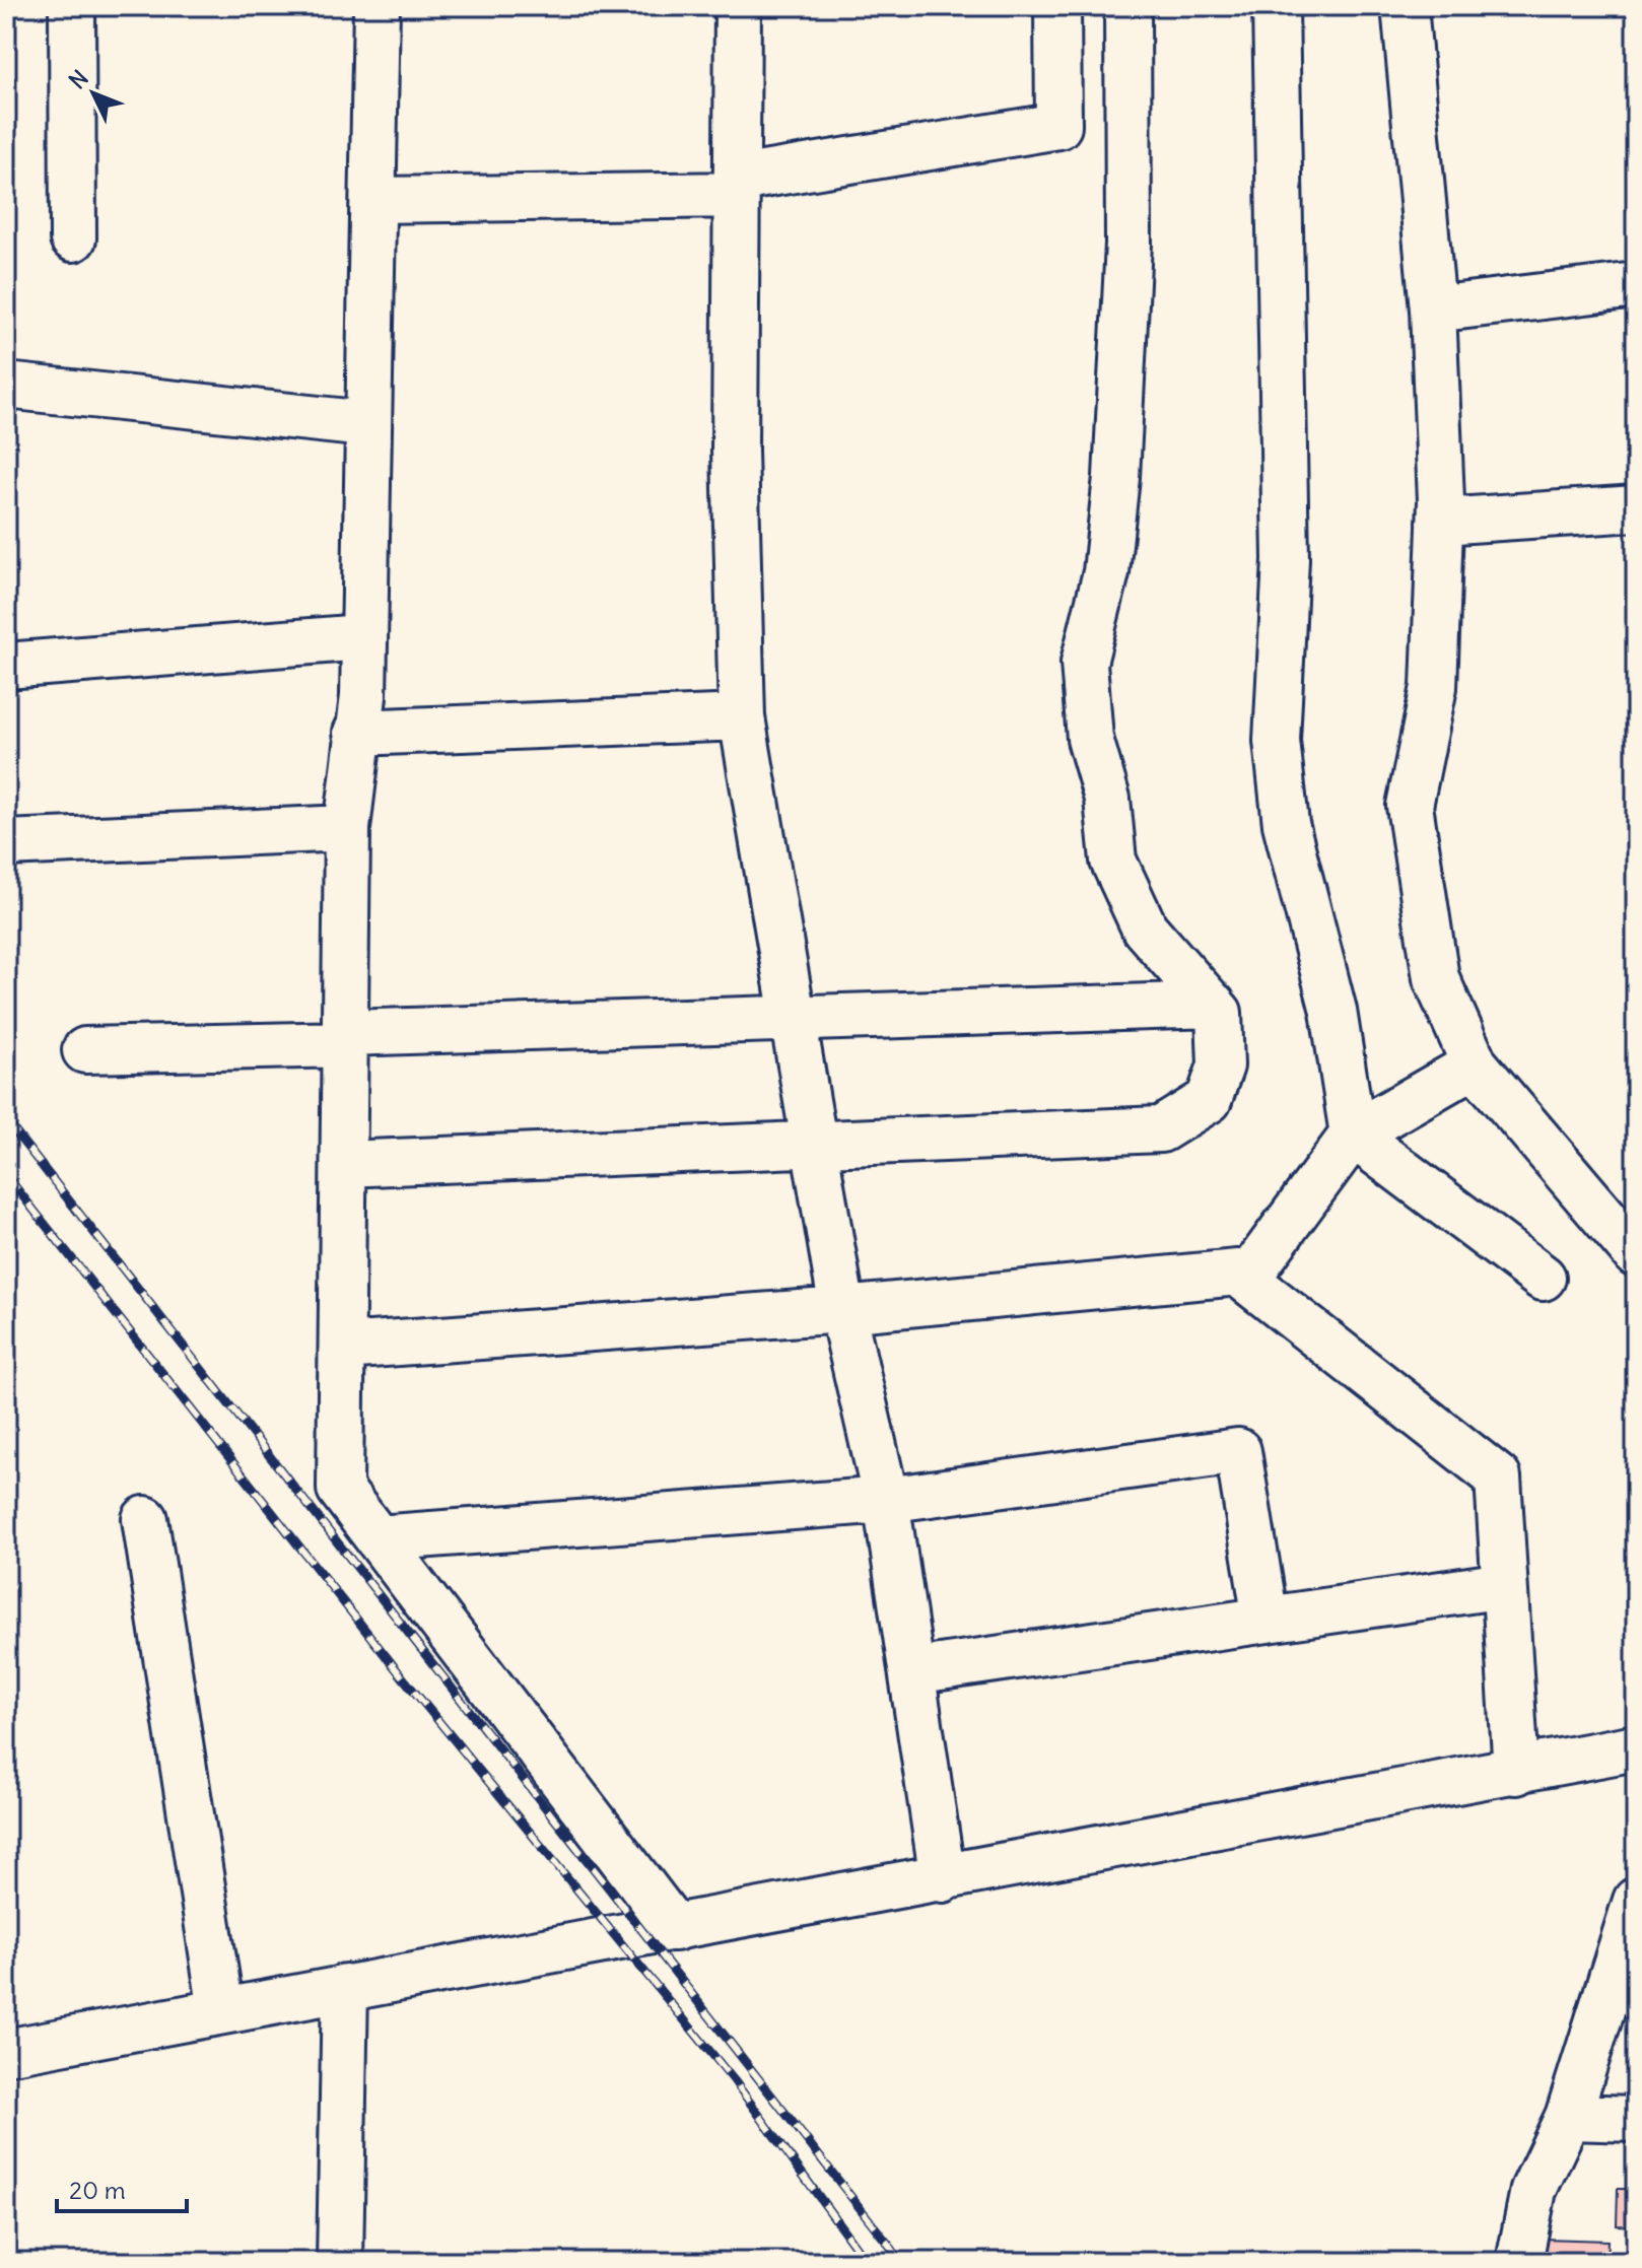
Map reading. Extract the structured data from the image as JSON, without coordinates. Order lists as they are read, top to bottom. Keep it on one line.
{"scale_bar":"20 m","north":"top left"}
